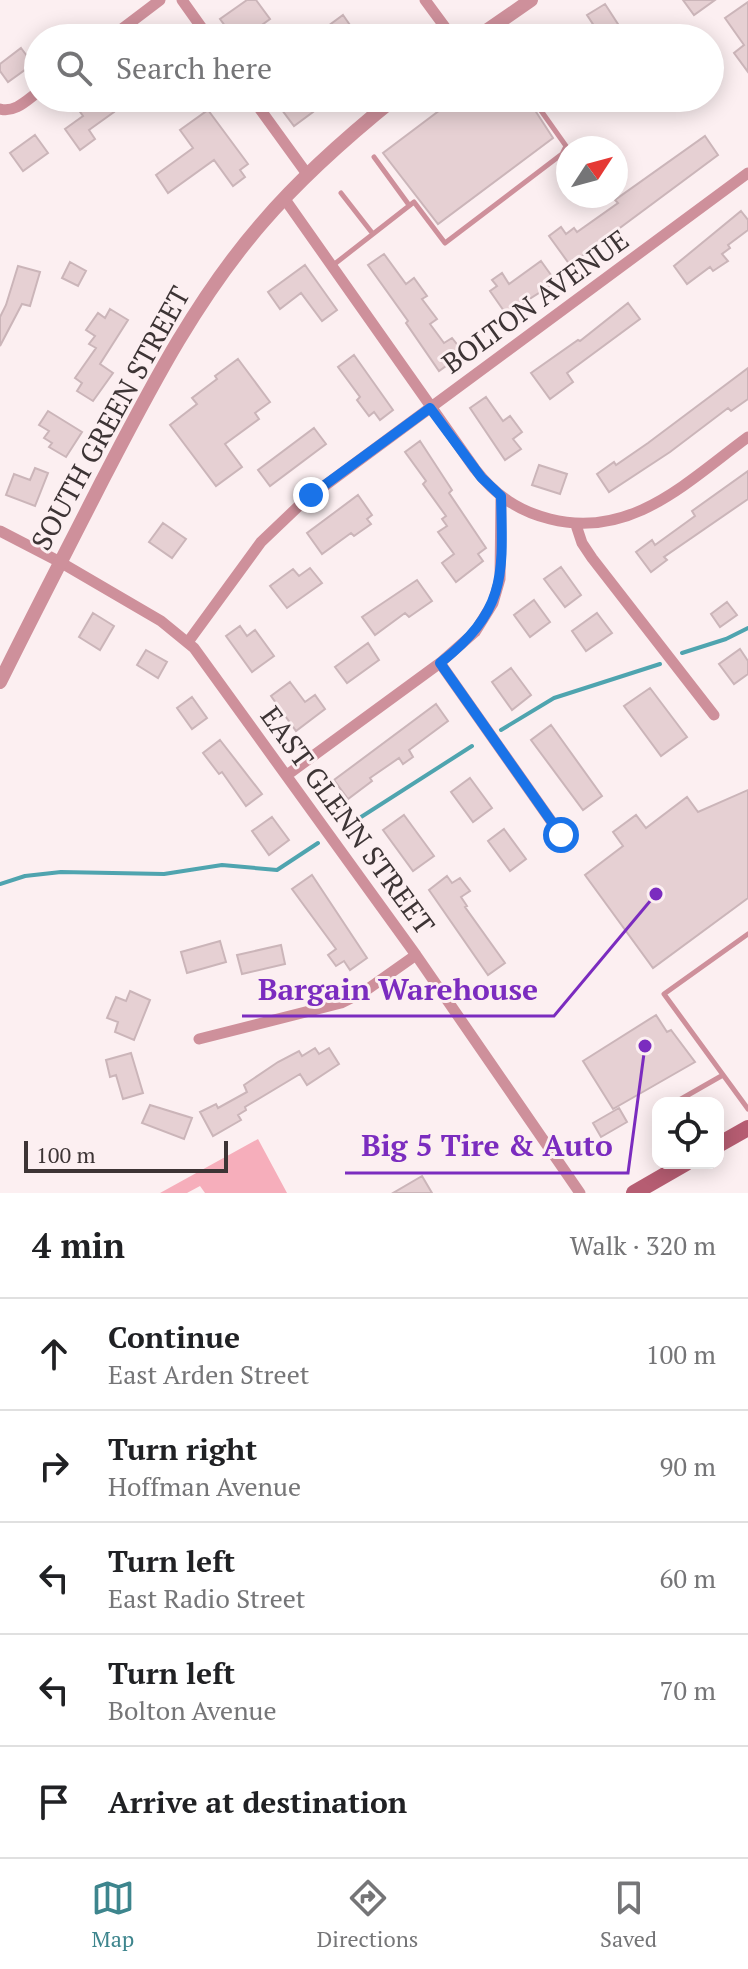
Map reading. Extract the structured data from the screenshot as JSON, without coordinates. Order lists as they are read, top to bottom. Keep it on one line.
{"streets":{"street":["BOLTON AVENUE","SOUTH GREEN STREET","EAST GLENN STREET"]},"crossings":[["BOLTON AVENUE","EAST GLENN STREET"],["SOUTH GREEN STREET","EAST GLENN STREET"]],"places":["Bargain Warehouse","Big 5 Tire & Auto"],"scale_bar":"100 m","north":"top right","page":{"search":"Search here","scale":"100 m","heading":["4 min","Walk · 320 m"],"list":[["Continue","East Arden Street","100 m"],["Turn right","Hoffman Avenue","90 m"],["Turn left","East Radio Street","60 m"],["Turn left","Bolton Avenue","70 m"],"Arrive at destination"],"nav":["Map","Directions","Saved"]}}
